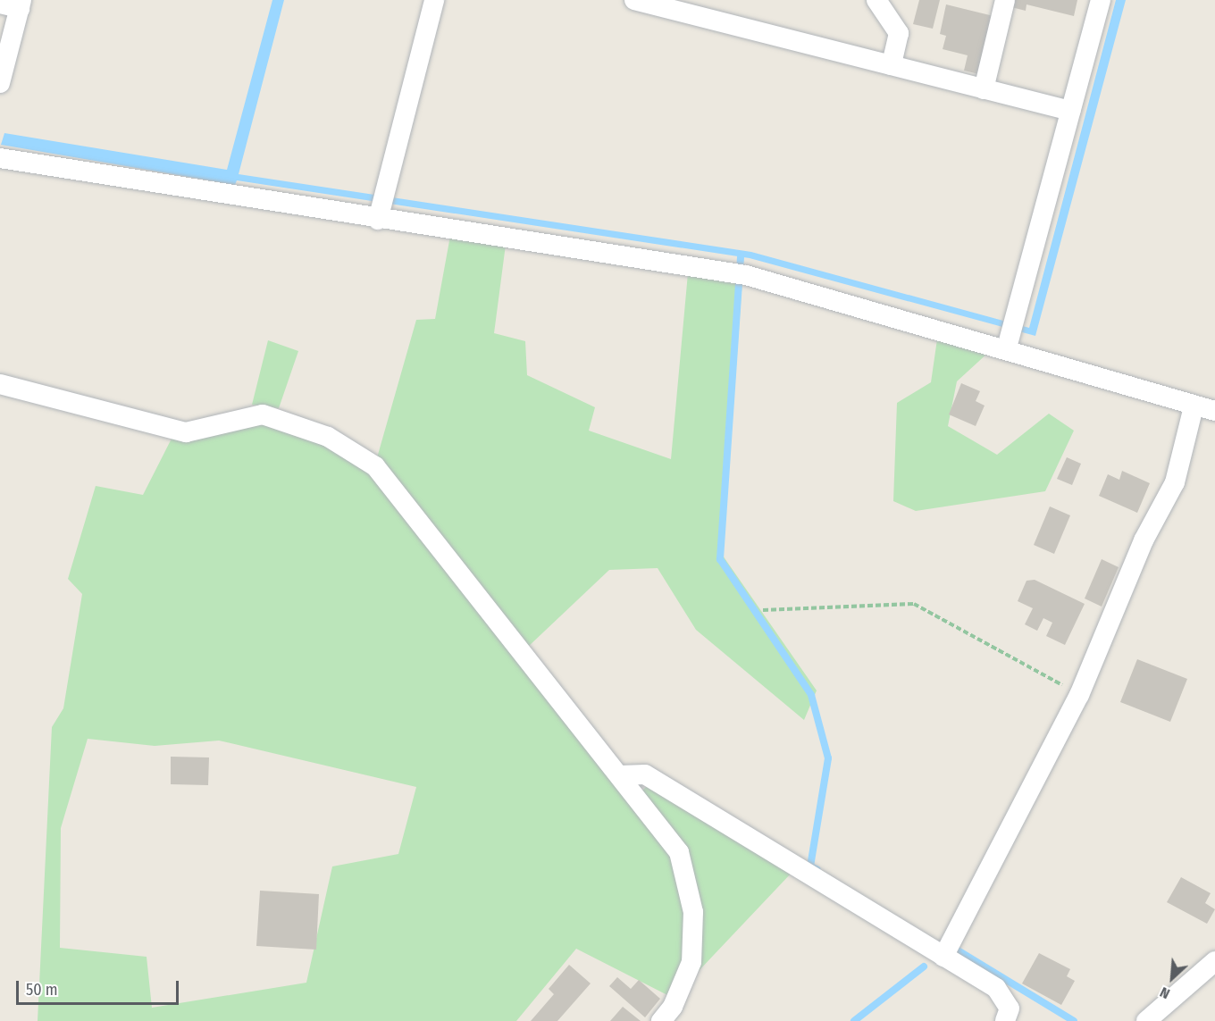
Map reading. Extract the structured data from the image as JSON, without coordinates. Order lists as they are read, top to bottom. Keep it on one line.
{"scale_bar":"50 m","north":"bottom left"}
